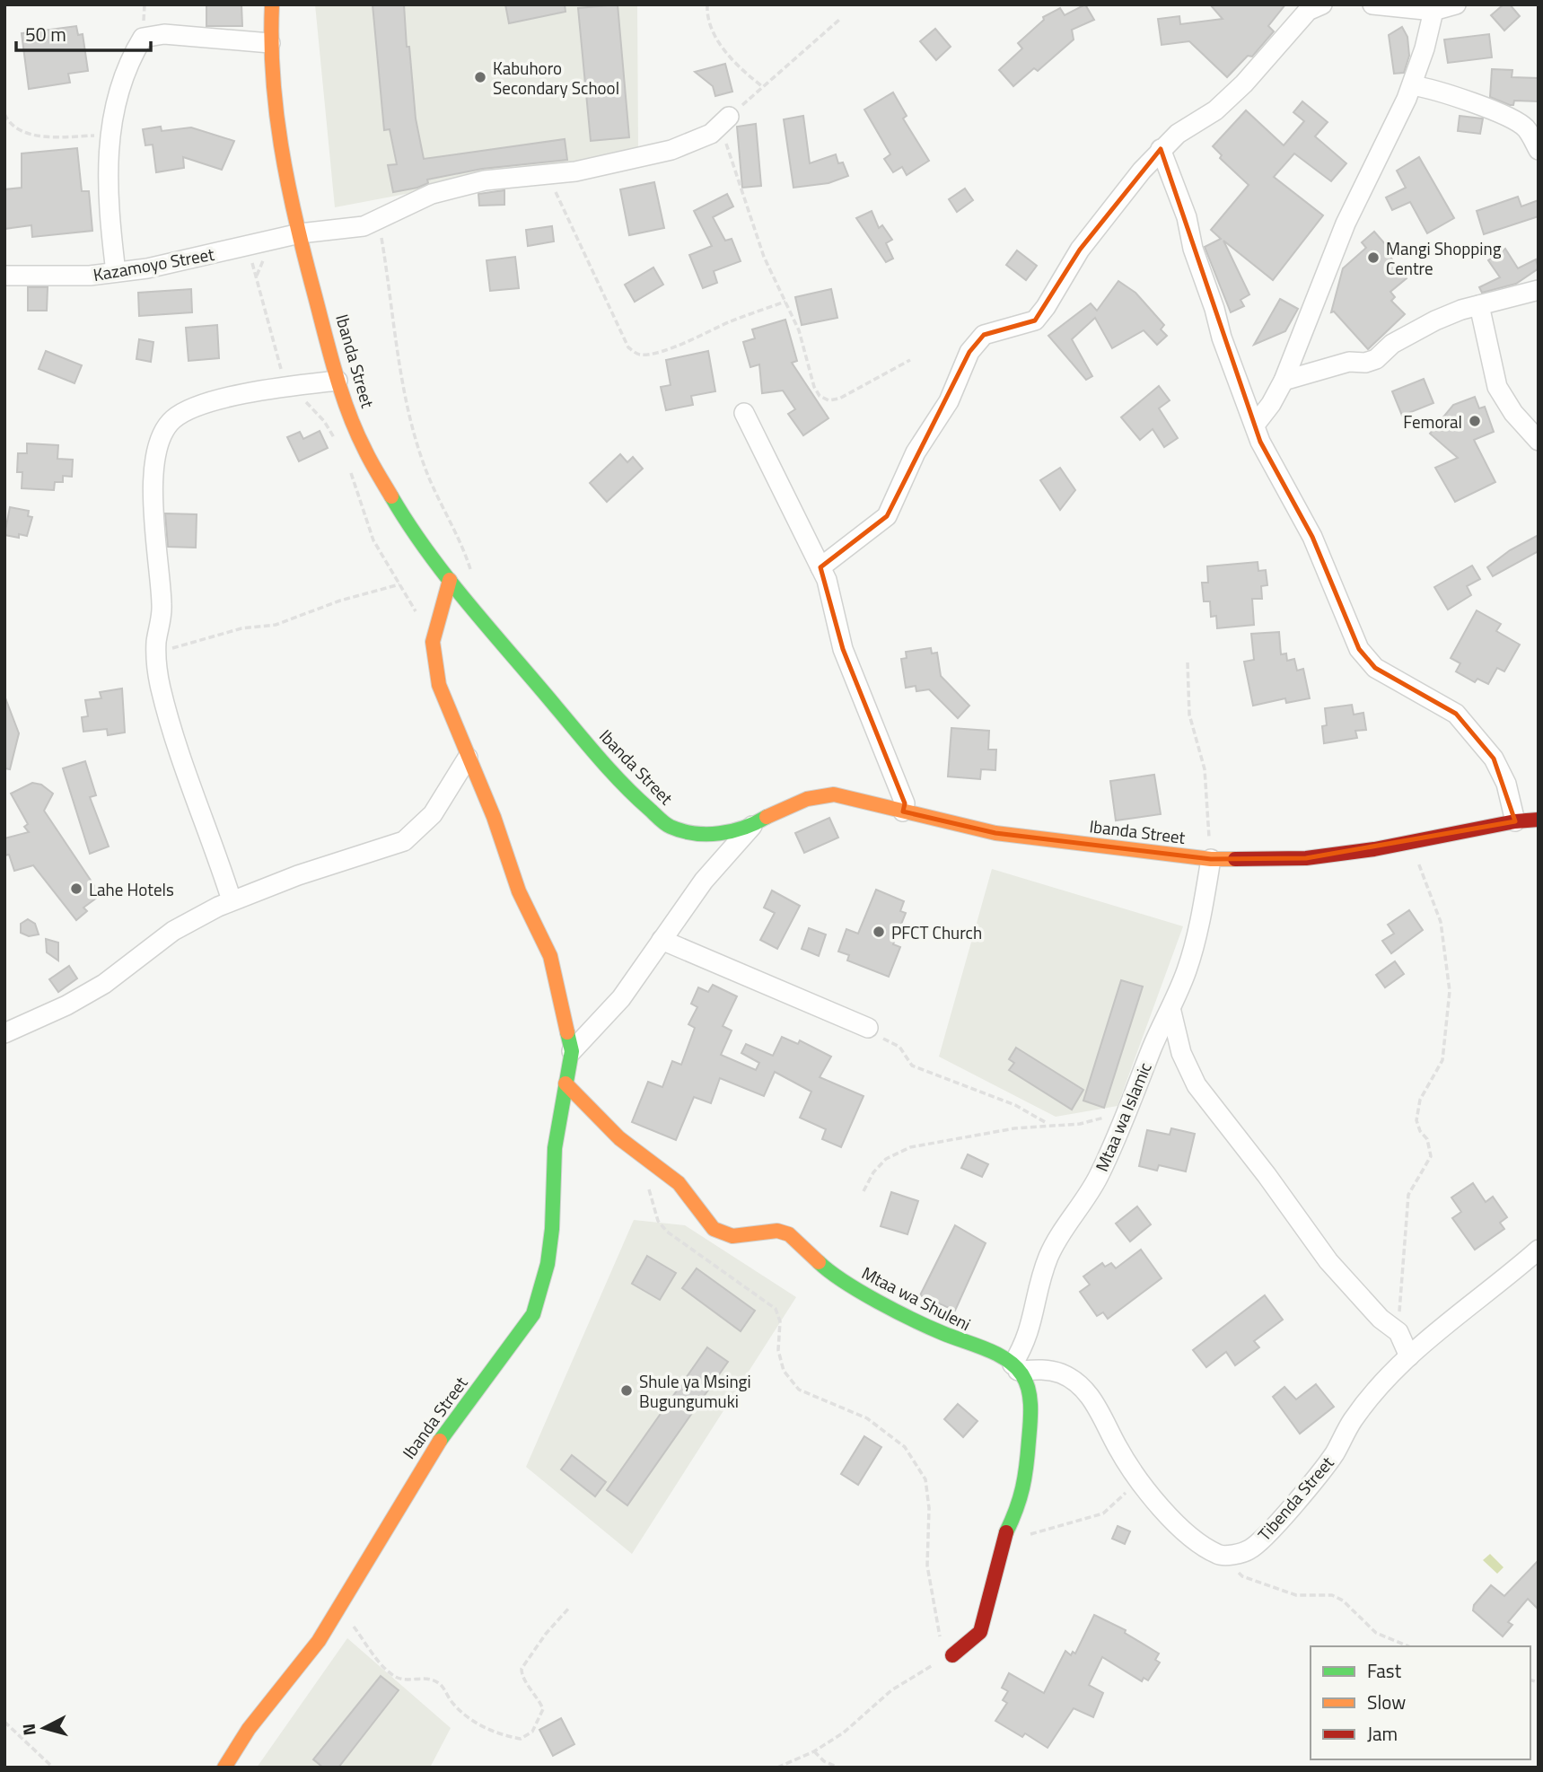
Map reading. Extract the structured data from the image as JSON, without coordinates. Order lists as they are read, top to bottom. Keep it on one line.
{"streets":{"street":["Kazamoyo Street","Ibanda Street","Mtaa wa Islamic","Mtaa wa Shuleni","Tibenda Street"]},"crossings":[["Kazamoyo Street","Ibanda Street"],["Ibanda Street","Mtaa wa Islamic"],["Ibanda Street","Mtaa wa Shuleni"],["Mtaa wa Islamic","Mtaa wa Shuleni"]],"places":["Kabuhoro Secondary School","Mangi Shopping Centre","Femoral","Lahe Hotels","PFCT Church","Shule ya Msingi Bugungumuki"],"legend":["Fast","Slow","Jam"],"scale_bar":"50 m","north":"left"}
